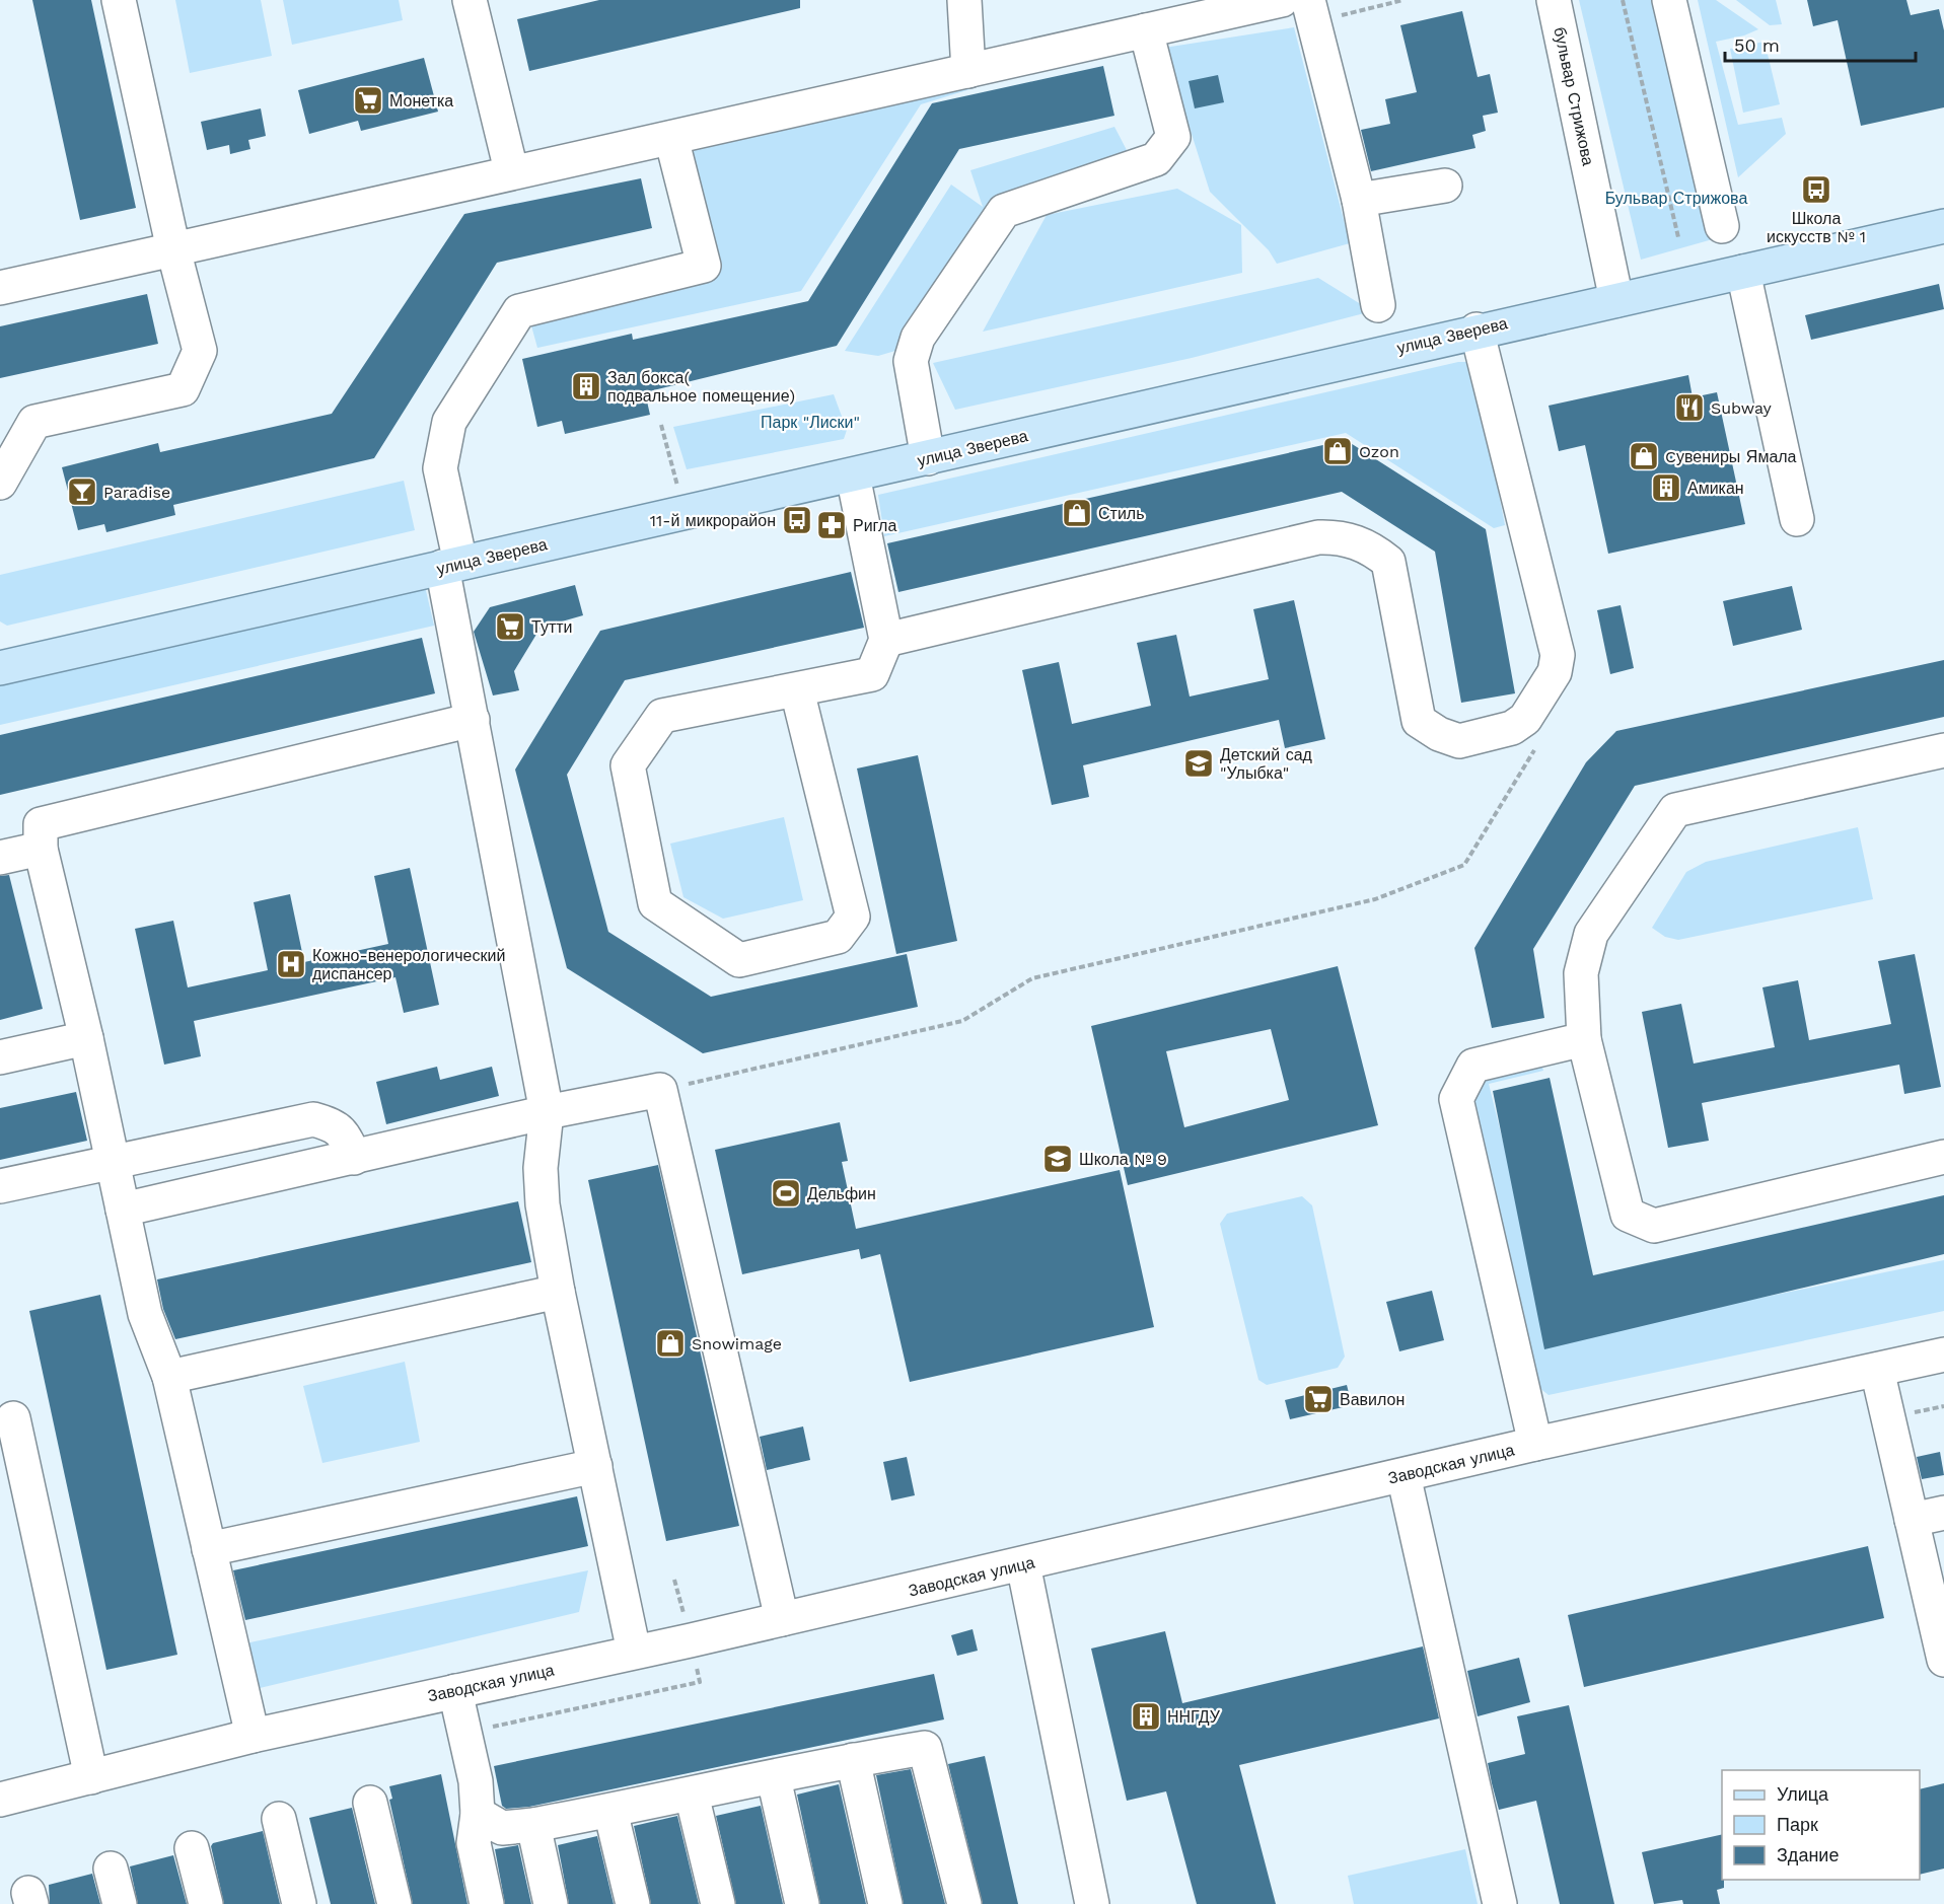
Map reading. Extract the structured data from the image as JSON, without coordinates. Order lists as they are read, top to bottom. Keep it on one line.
{"streets":{"main road":["улица Зверева"],"street":["бульвар Стрижова","Заводская улица"]},"crossings":[["бульвар Стрижова","улица Зверева"]],"parks":["Бульвар Стрижова","Парк \"Лиски\""],"places":{"supermarket":["Монетка","Тутти","Вавилон"],"bus stop":["Школа искусств № 1","11-й микрорайон"],"building":["Зал бокса( подвальное помещение)","Амикан","ННГДУ"],"restaurant":["Subway"],"shop":["Ozon","Cувениры Ямала","Стиль","Snowimage"],"bar":["Paradise"],"pharmacy":["Ригла"],"school or university":["Детский сад \"Улыбка\"","Школа № 9"],"hospital":["Кожно-венерологический диспансер"],"sports":["Дельфин"]},"legend":["Улица","Парк","Здание"],"scale_bar":"50 m"}
